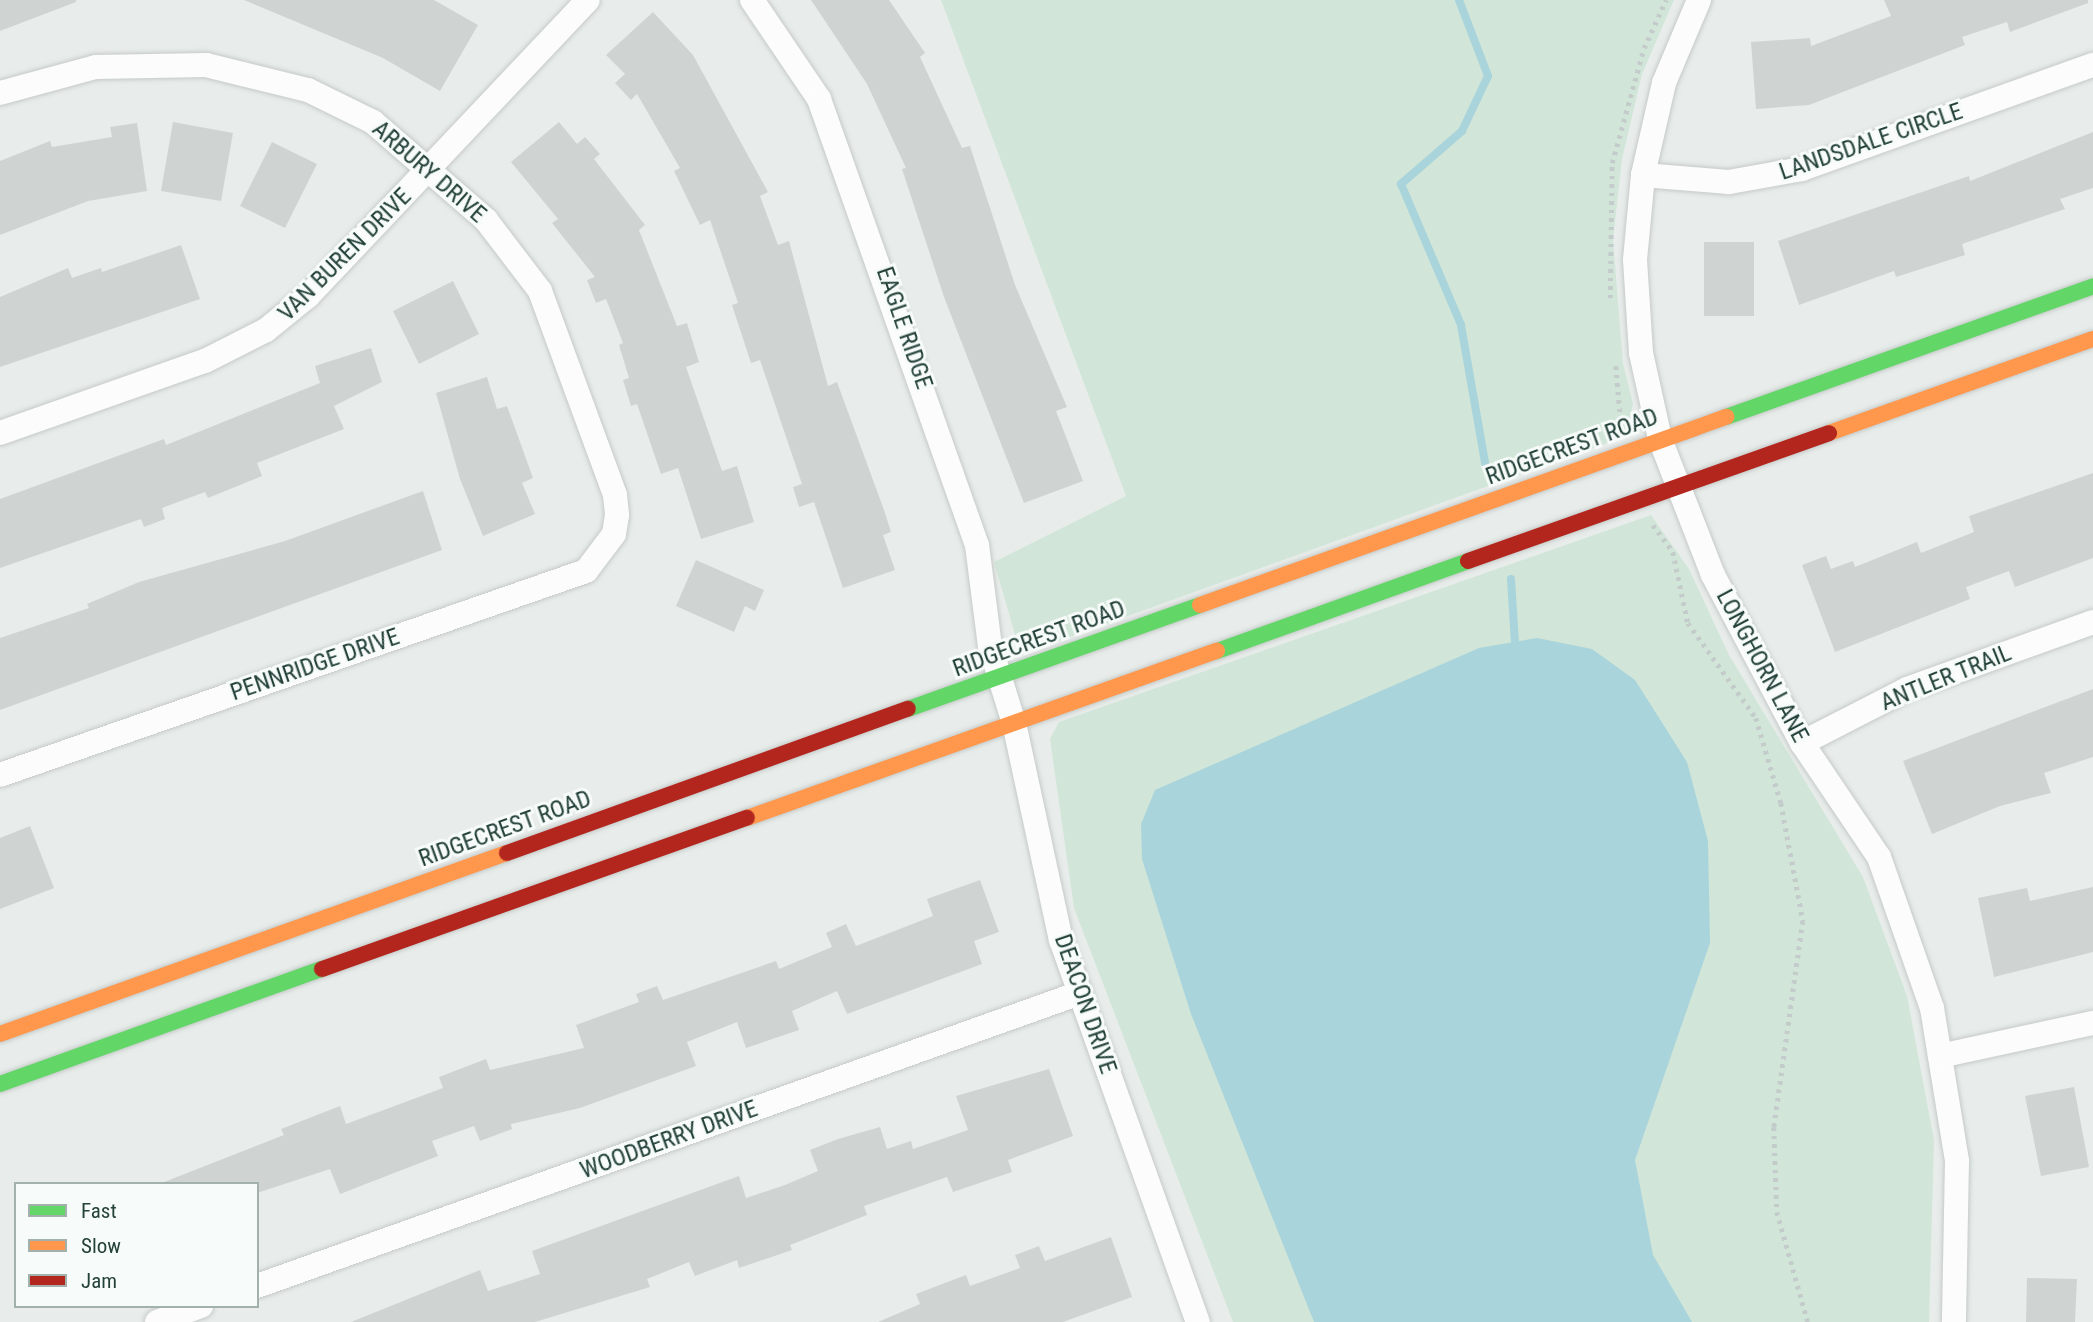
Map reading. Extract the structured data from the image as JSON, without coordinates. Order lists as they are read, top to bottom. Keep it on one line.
{"streets":{"main road":["RIDGECREST ROAD"],"street":["LANDSDALE CIRCLE","ARBURY DRIVE","VAN BUREN DRIVE","EAGLE RIDGE","PENNRIDGE DRIVE","LONGHORN LANE","ANTLER TRAIL","DEACON DRIVE","WOODBERRY DRIVE"]},"crossings":[["LANDSDALE CIRCLE","LONGHORN LANE"],["ARBURY DRIVE","VAN BUREN DRIVE"],["ARBURY DRIVE","PENNRIDGE DRIVE"],["EAGLE RIDGE","RIDGECREST ROAD"],["EAGLE RIDGE","DEACON DRIVE"],["RIDGECREST ROAD","LONGHORN LANE"],["RIDGECREST ROAD","DEACON DRIVE"],["LONGHORN LANE","ANTLER TRAIL"],["DEACON DRIVE","WOODBERRY DRIVE"]],"legend":["Fast","Slow","Jam"]}
